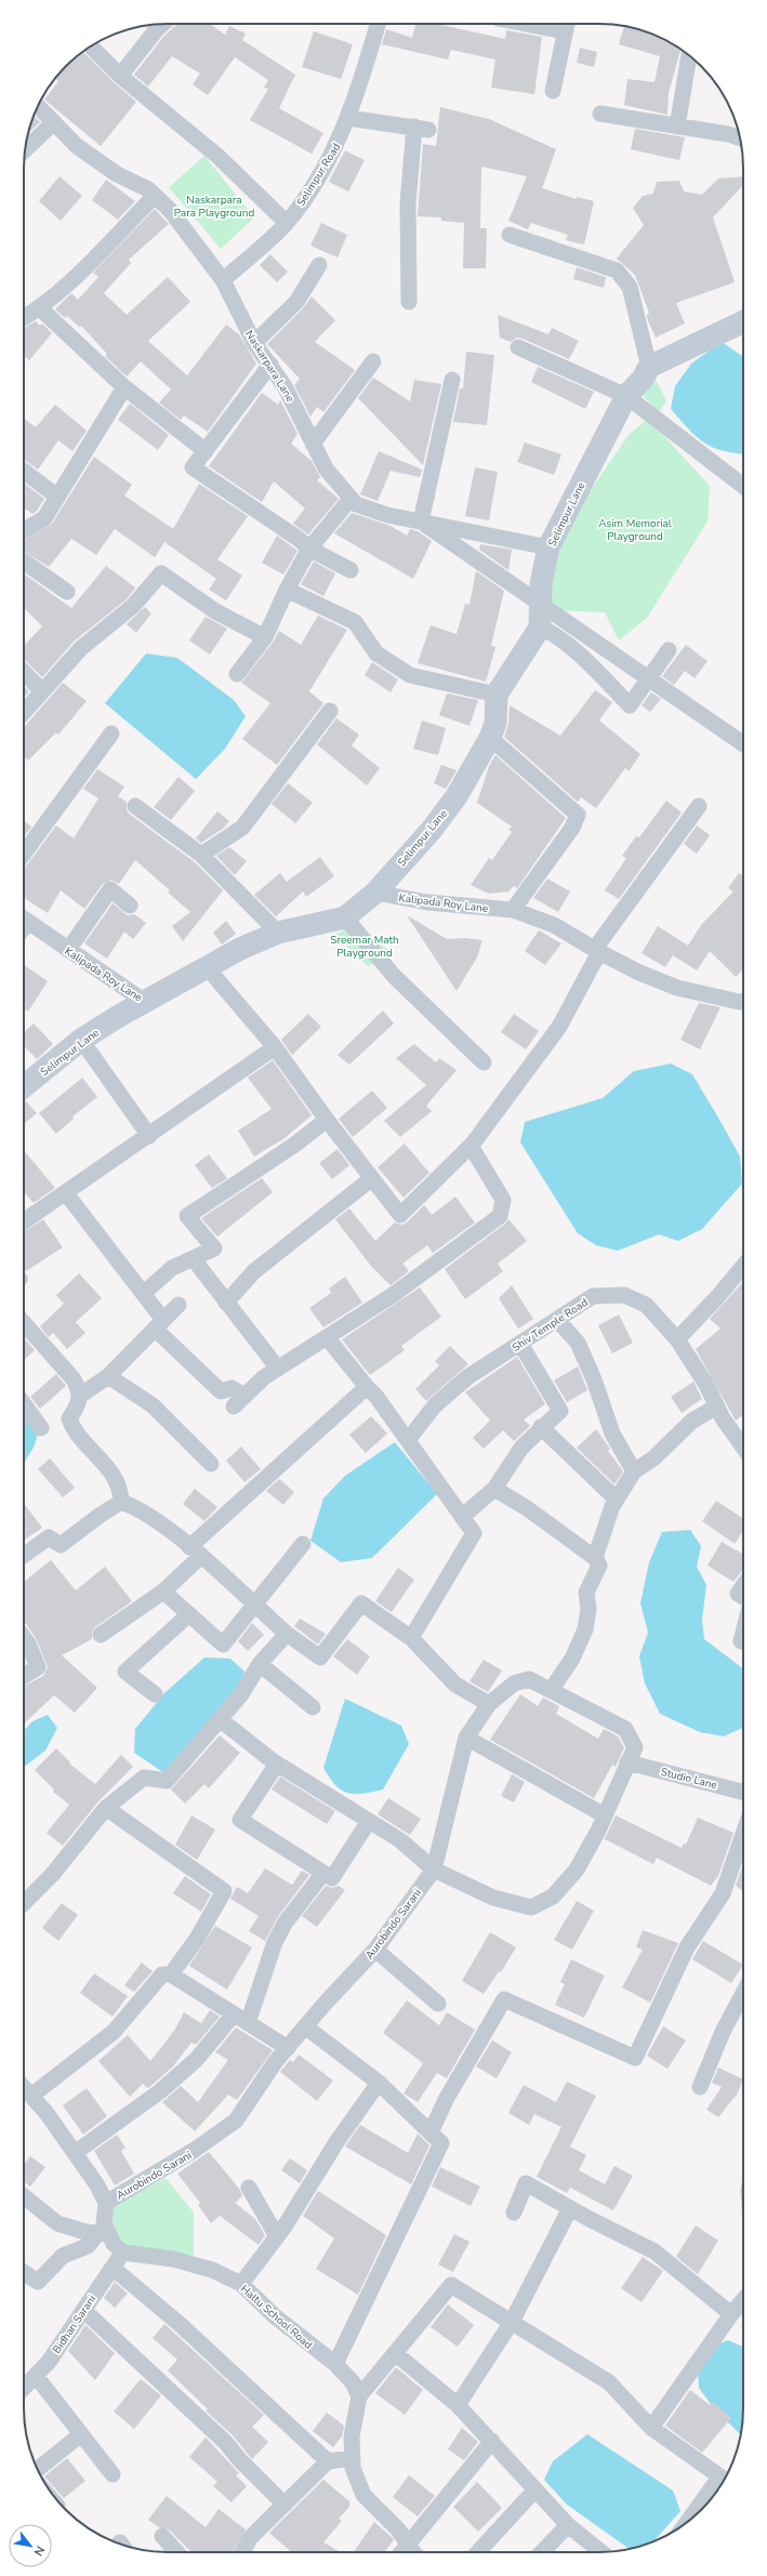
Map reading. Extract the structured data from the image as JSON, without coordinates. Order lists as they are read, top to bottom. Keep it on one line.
{"streets":{"street":["Selimpur Road","Naskarpara Lane","Selimpur Lane","Kalipada Roy Lane","Shiv Temple Road","Studio Lane","Aurobindo Sarani","Haltu School Road","Bidhan Sarani"]},"crossings":[["Selimpur Road","Naskarpara Lane"],["Naskarpara Lane","Selimpur Lane"],["Selimpur Lane","Kalipada Roy Lane"],["Haltu School Road","Bidhan Sarani"]],"parks":["Naskarpara Para Playground","Asim Memorial Playground","Sreemar Math Playground"],"north":"bottom right"}
